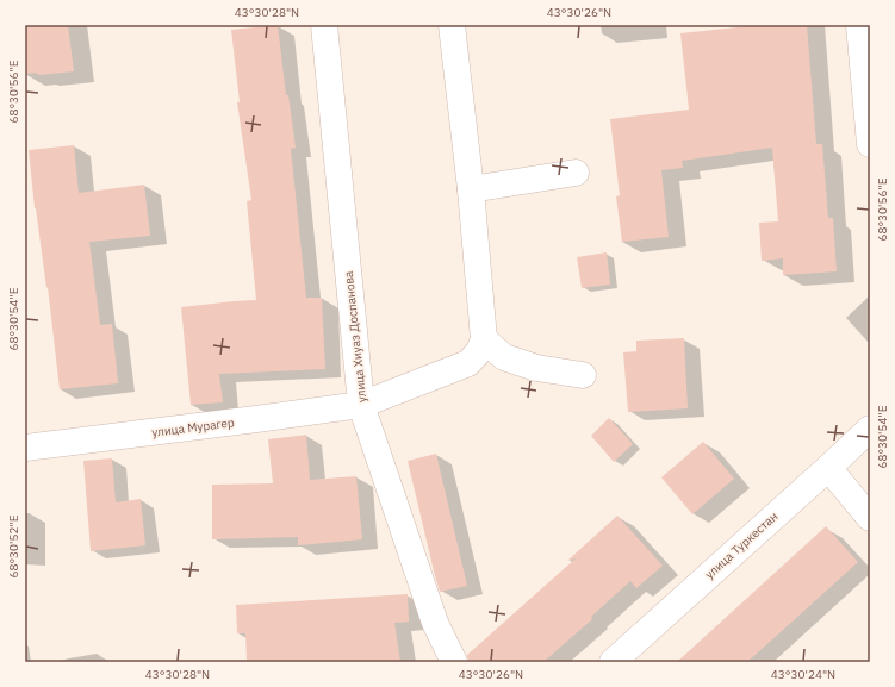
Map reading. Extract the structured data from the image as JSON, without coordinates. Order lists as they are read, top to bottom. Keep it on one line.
{"streets":{"street":["улица Хиуаз Доспанова","улица Мурагер","улица Туркестан"]},"crossings":[["улица Хиуаз Доспанова","улица Мурагер"]],"coordinates":["43°30'28\"N","43°30'26\"N","68°30'56\"E","68°30'54\"E","68°30'52\"E","43°30'24\"N"]}
